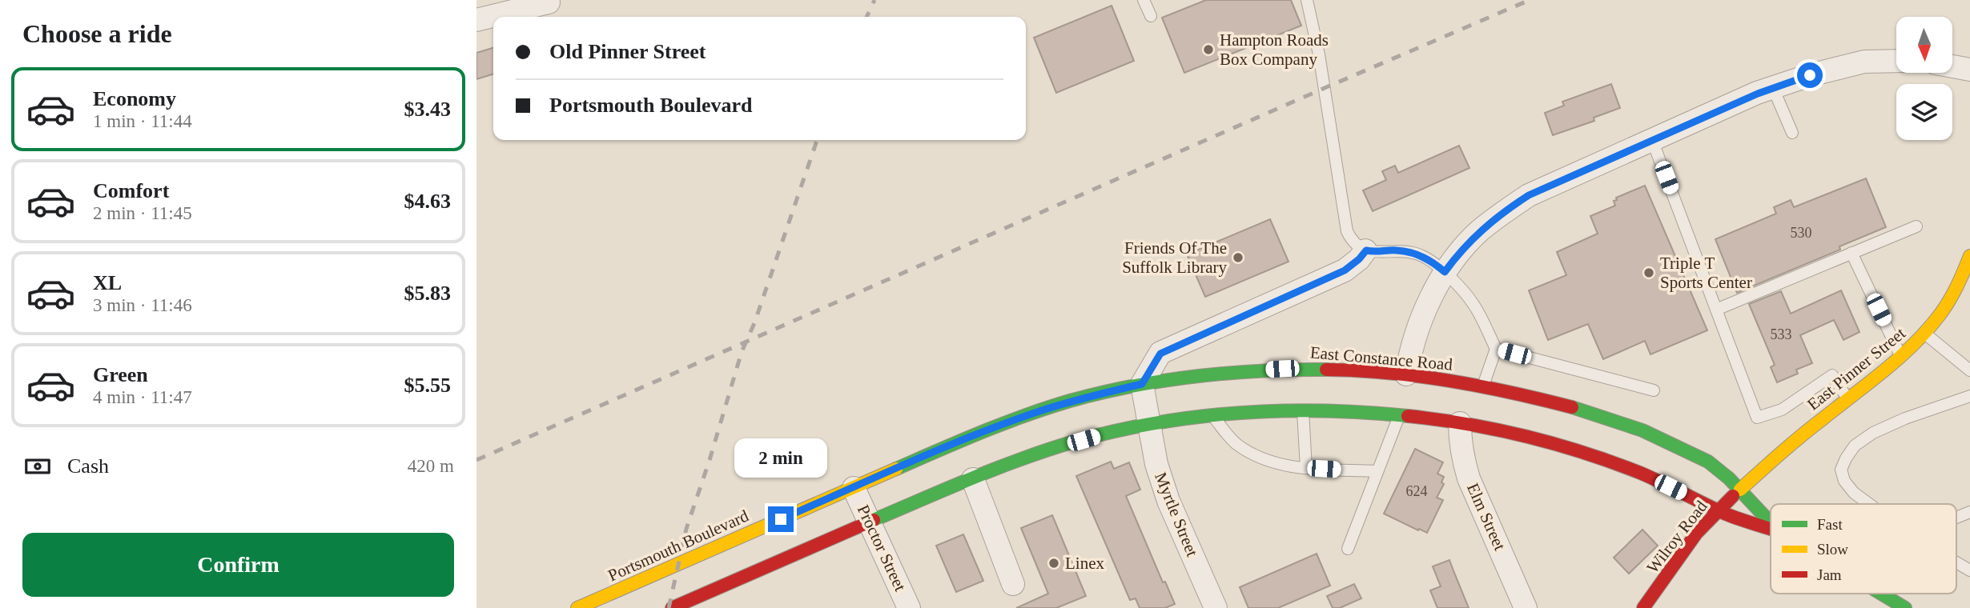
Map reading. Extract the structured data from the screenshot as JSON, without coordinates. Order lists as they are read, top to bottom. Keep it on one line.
{"streets":{"main road":["East Constance Road","East Pinner Street","Wilroy Road","Portsmouth Boulevard"],"street":["Myrtle Street","Elm Street","Proctor Street"]},"crossings":[["East Constance Road","East Pinner Street"],["East Constance Road","Myrtle Street"],["East Constance Road","Elm Street"],["East Constance Road","Wilroy Road"],["East Constance Road","Portsmouth Boulevard"],["East Constance Road","Proctor Street"],["East Pinner Street","Wilroy Road"],["Portsmouth Boulevard","Proctor Street"]],"places":["Hampton Roads Box Company","Friends Of The Suffolk Library","Triple T Sports Center","Linex"],"house_numbers":["530","533","624"],"legend":["Fast","Slow","Jam"],"north":"bottom","page":{"heading":"Choose a ride","banner":["Old Pinner Street","Portsmouth Boulevard"],"list":[{"name":"Economy","note":"1 min · 11:44","value":"$3.43"},{"name":"Comfort","note":"2 min · 11:45","value":"$4.63"},{"name":"XL","note":"3 min · 11:46","value":"$5.83"},{"name":"Green","note":"4 min · 11:47","value":"$5.55"}],"pay":["Cash","420 m"],"bubble":"2 min","buttons":"Confirm"}}
